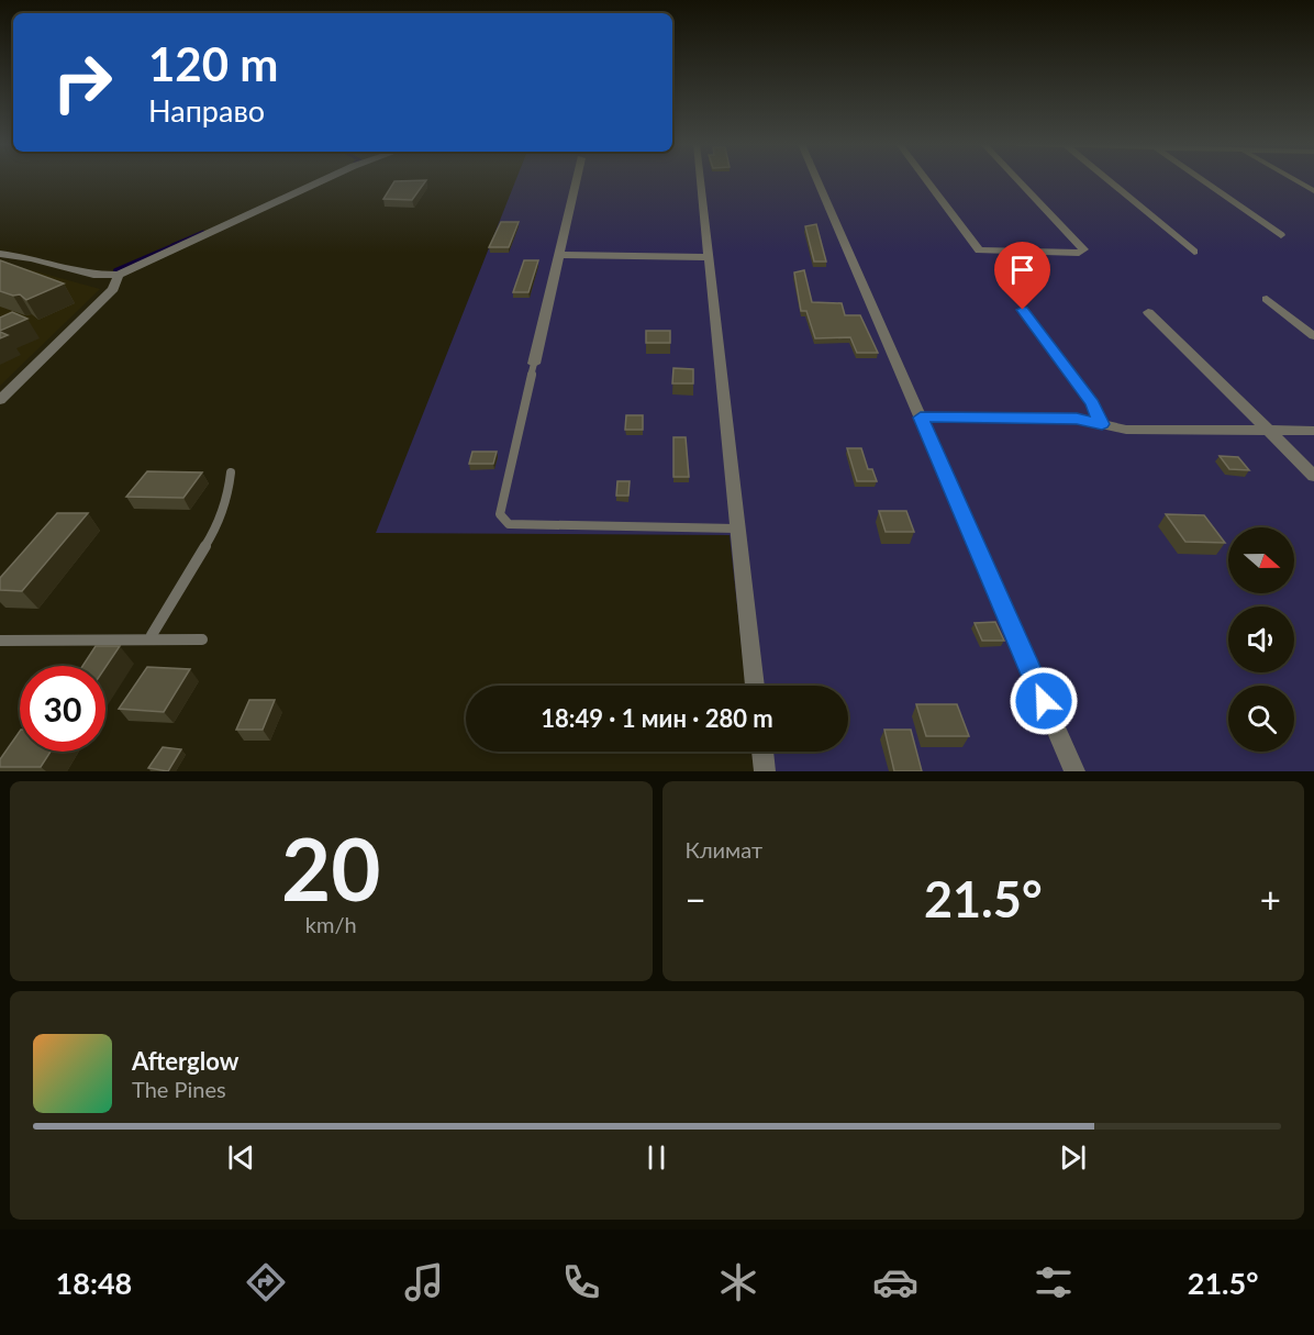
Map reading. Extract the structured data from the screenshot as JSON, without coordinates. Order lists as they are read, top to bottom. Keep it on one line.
{"north":"right","page":{"turn":["120 m","Направо"],"limit":"30","trip":"18:49 · 1 мин · 280 m","tile":[["20","km/h"],"Климат"],"heat":["−","21.5°","+"],"song":["Afterglow","The Pines"],"tabs":["18:48","21.5°"]}}
